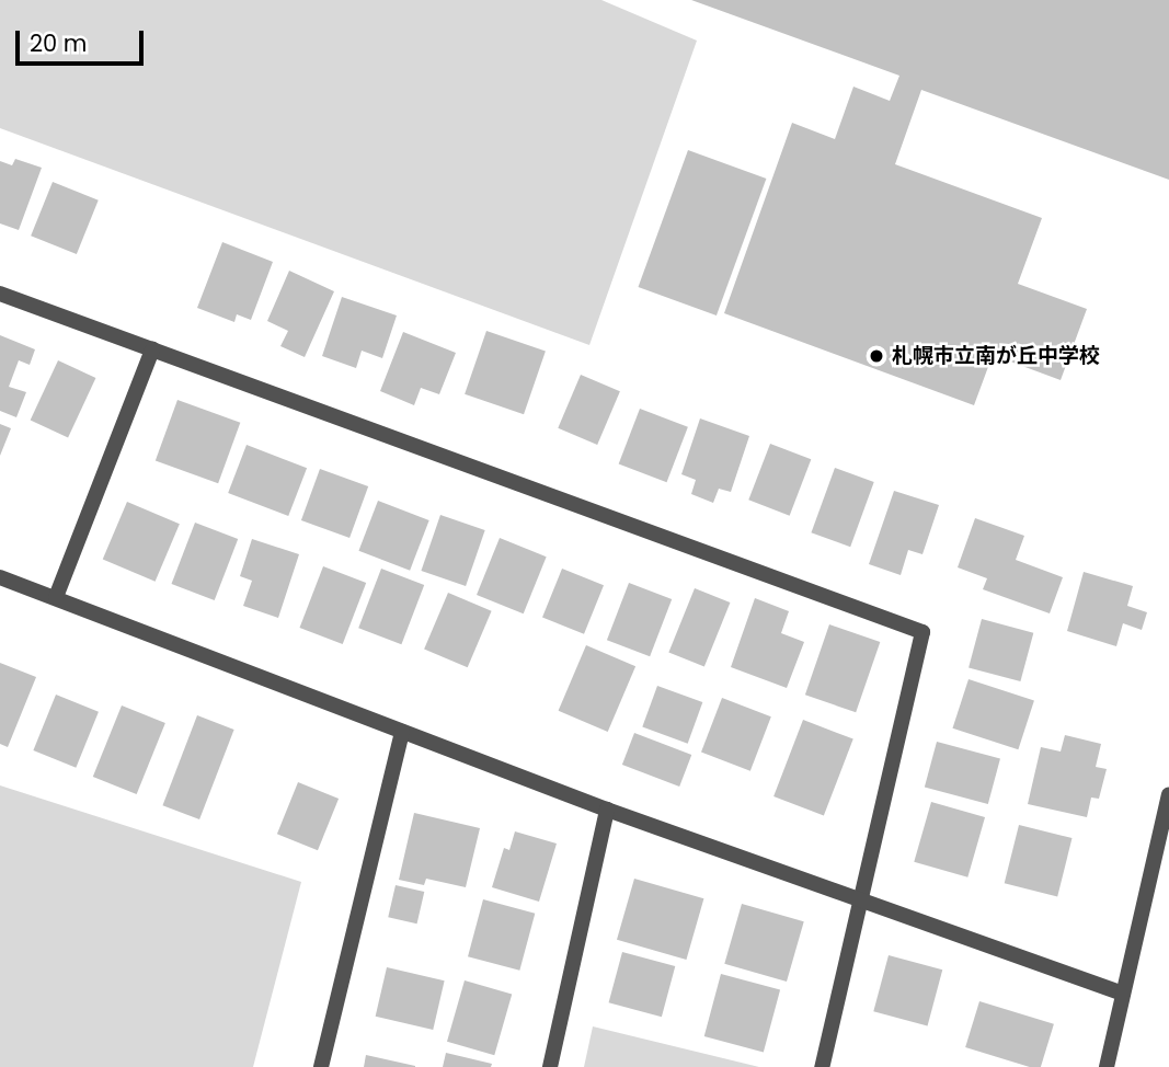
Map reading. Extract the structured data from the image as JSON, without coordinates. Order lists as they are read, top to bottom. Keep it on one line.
{"places":["札幌市立南が丘中学校"],"scale_bar":"20 m"}
